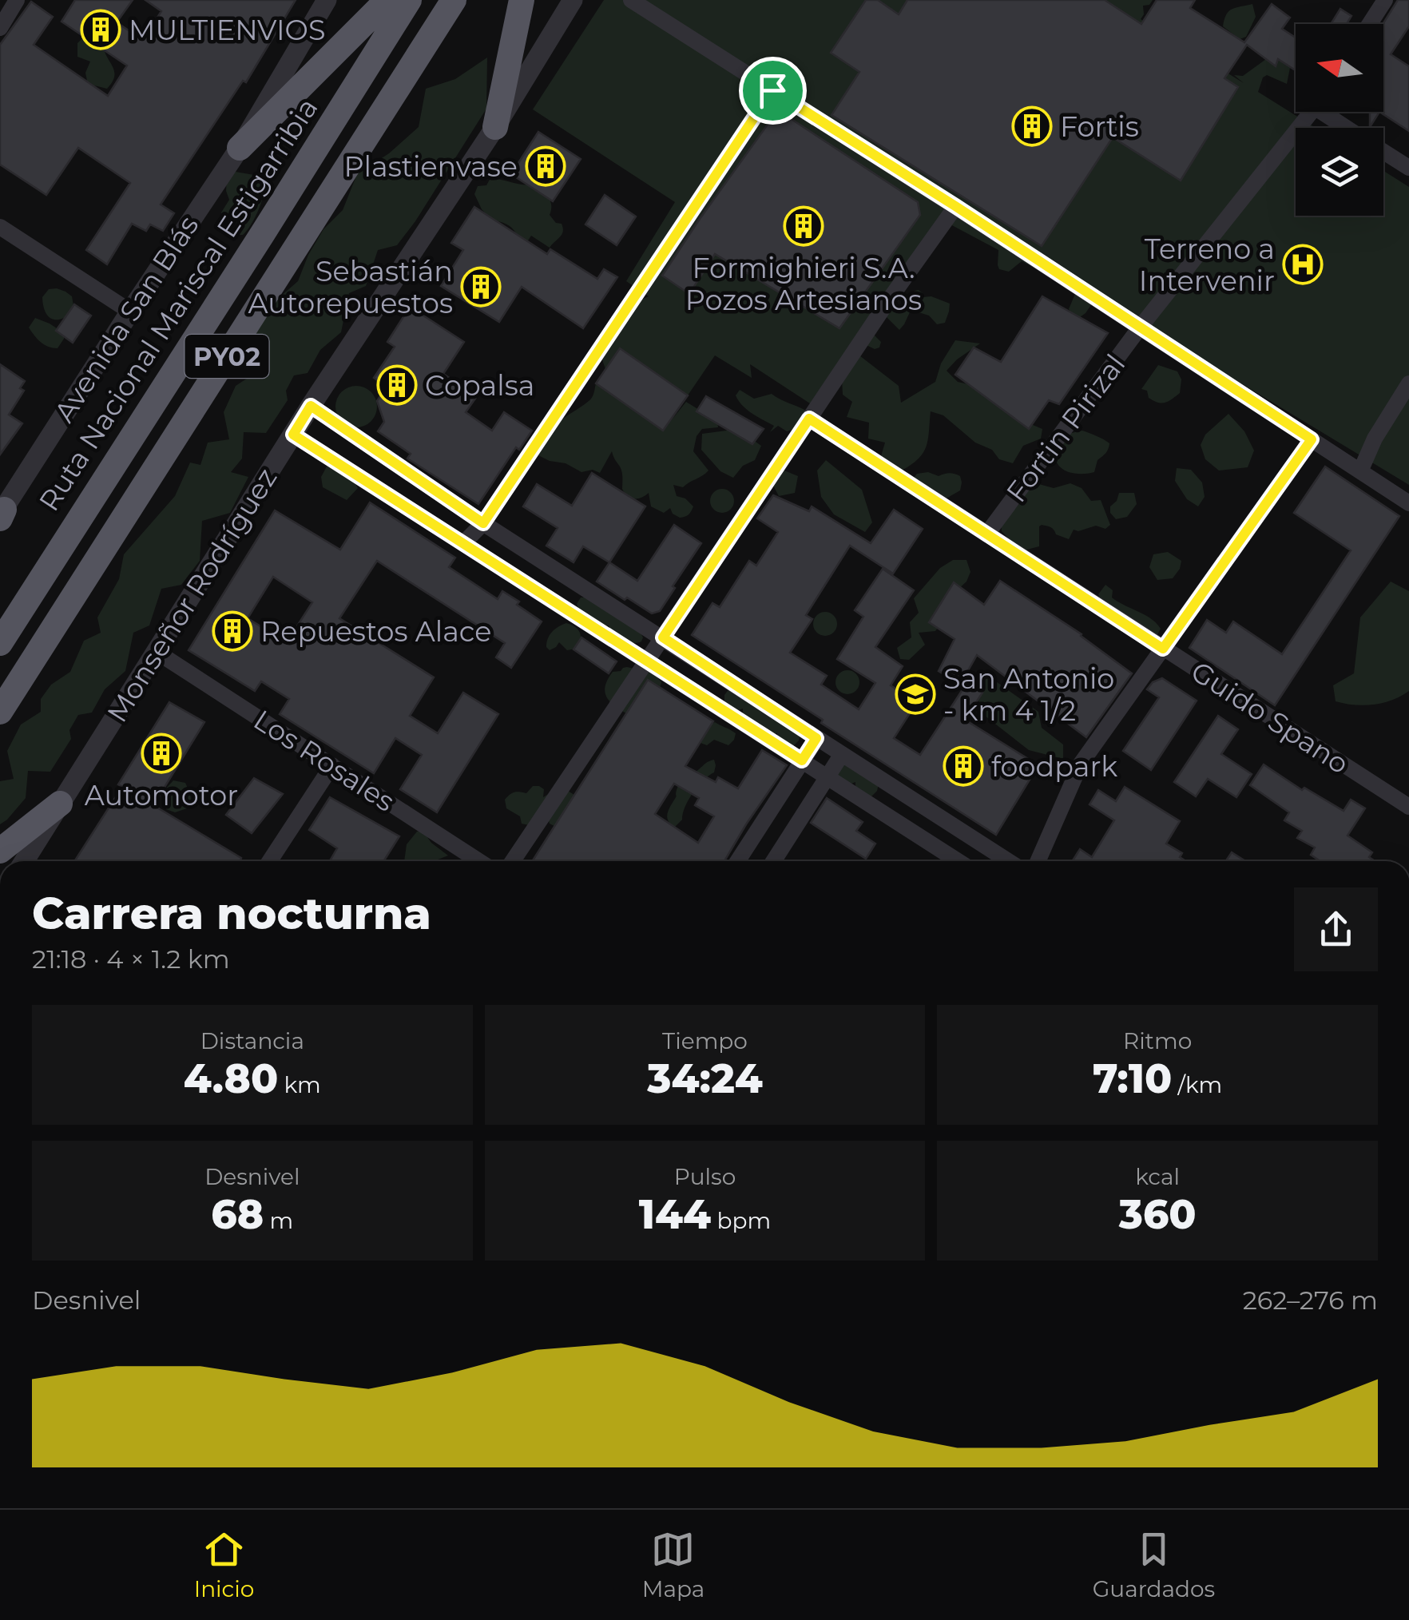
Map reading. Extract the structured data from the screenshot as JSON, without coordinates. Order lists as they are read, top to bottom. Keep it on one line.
{"streets":{"highway":["Ruta Nacional Mariscal Estigarribia","PY02"],"street":["Avenida San Blás","Fortin Pirizal","Monseñor Rodríguez","Guido Spano","Los Rosales"]},"crossings":[["Fortin Pirizal","Guido Spano"],["Monseñor Rodríguez","Los Rosales"]],"places":{"building":["MULTIENVIOS","Fortis","Plastienvase","Formighieri S.A. Pozos Artesianos","Sebastián Autorepuestos","Copalsa","Repuestos Alace","Automotor","foodpark"],"hospital":["Terreno a Intervenir"],"school or university":["San Antonio - km 4 1/2"]},"north":"left","page":{"heading":["Carrera nocturna","21:18 · 4 × 1.2 km"],"stats":[["Distancia","4.80 km"],["Tiempo","34:24"],["Ritmo","7:10 /km"],["Desnivel","68 m"],["Pulso","144 bpm"],["kcal","360"]],"chart":["Desnivel","262–276 m"],"tabs":["Inicio","Mapa","Guardados"]}}
